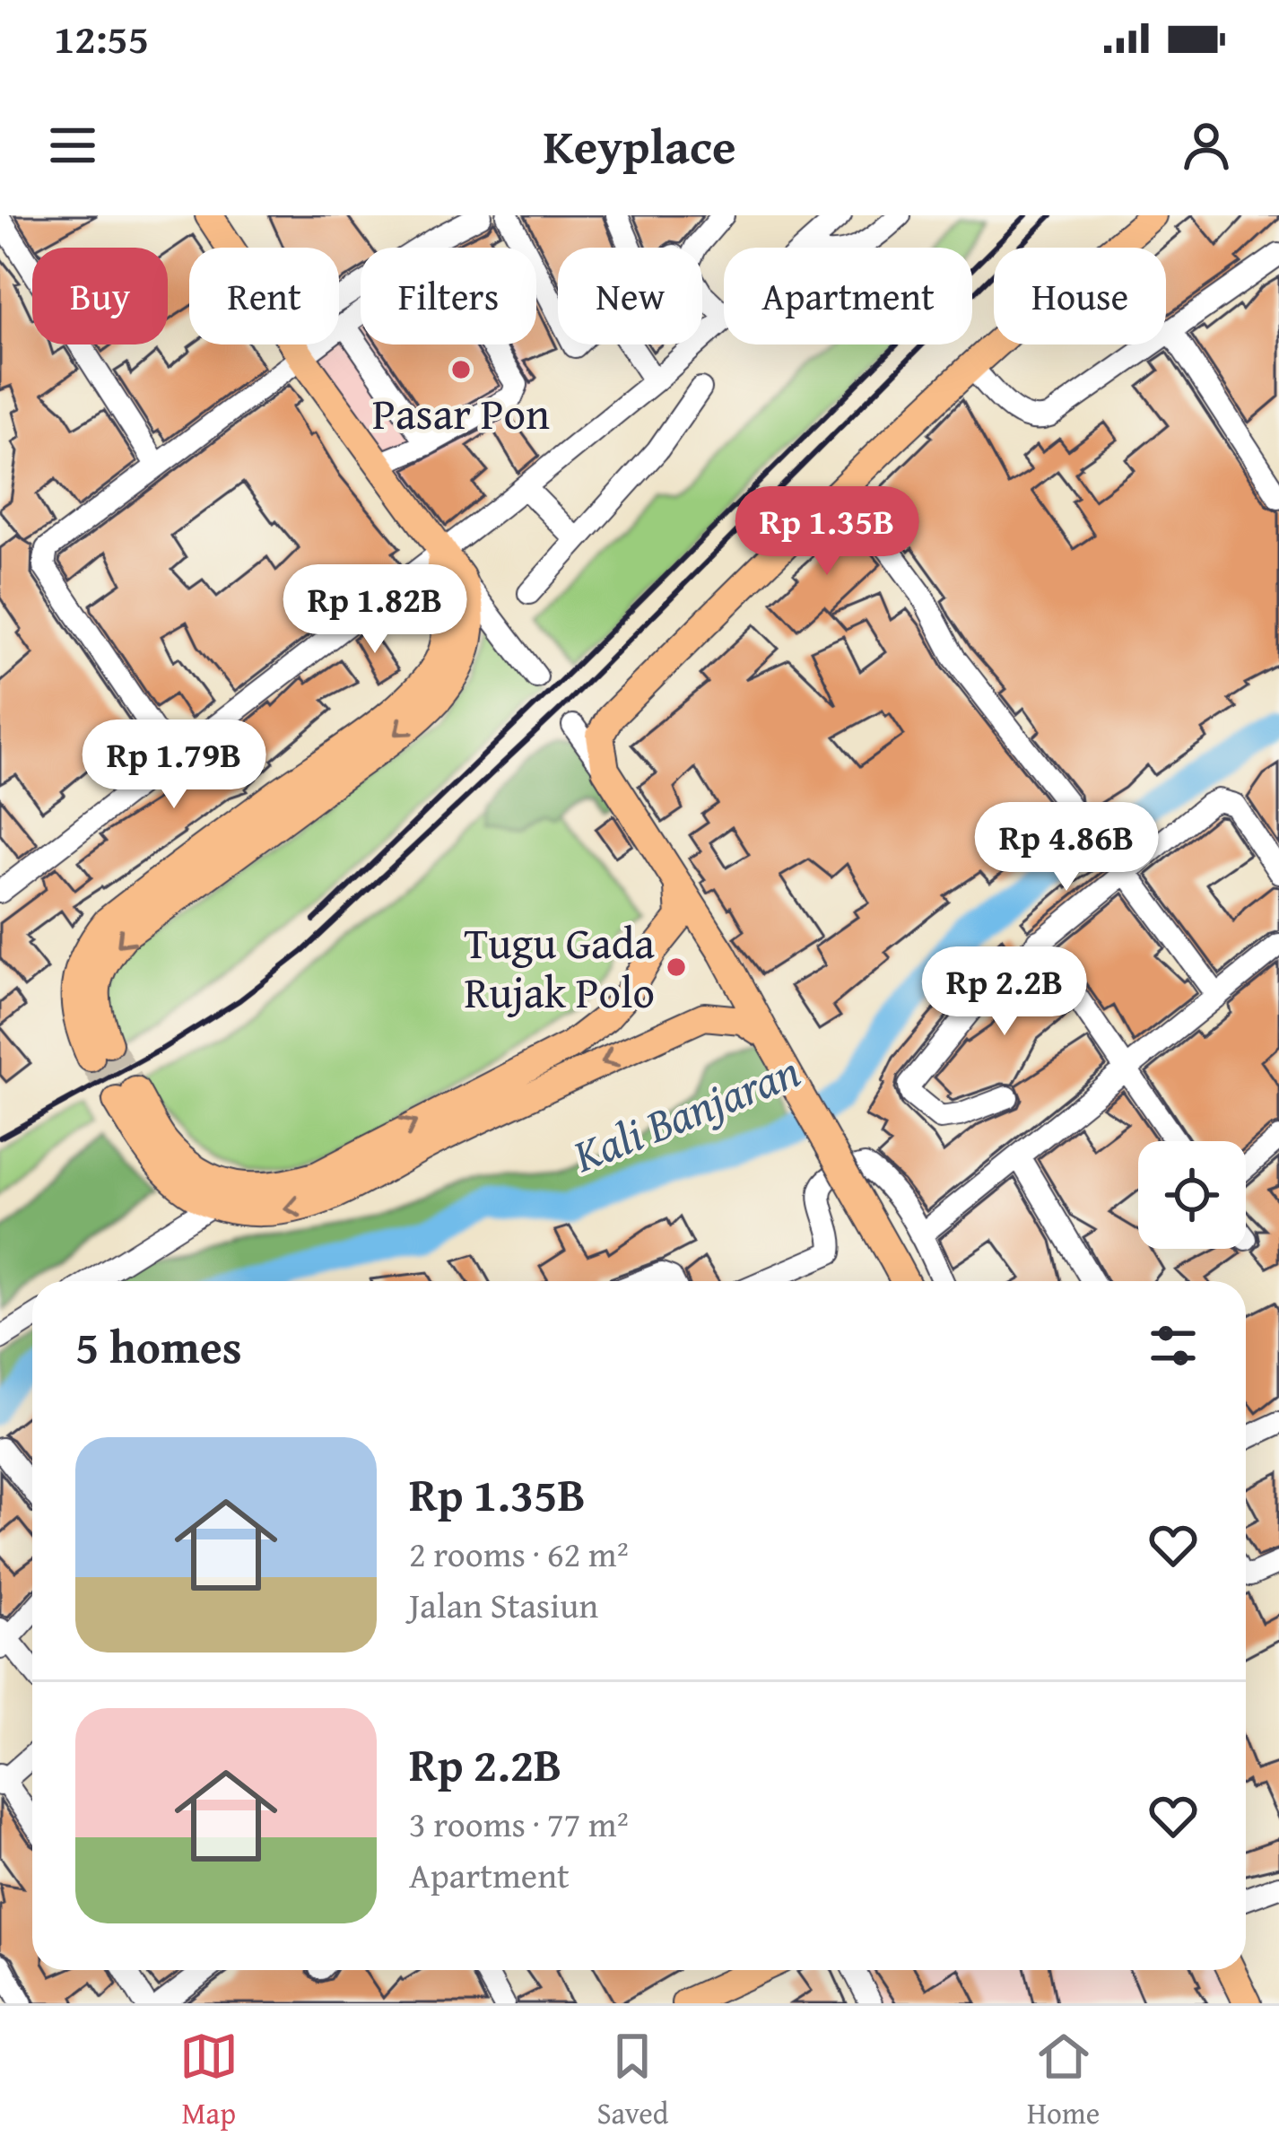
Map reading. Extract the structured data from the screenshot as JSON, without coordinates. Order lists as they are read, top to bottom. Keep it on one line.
{"water":["Kali Banjaran"],"places":["Pasar Pon","Tugu Gada Rujak Polo"],"page":{"status":"12:55","header":"Keyplace","chip":["Buy","Rent","Filters","New","Apartment","House"],"price":["Rp 1.35B","Rp 1.82B","Rp 1.79B","Rp 4.86B","Rp 2.2B"],"heading":"5 homes","list":[{"name":"Rp 1.35B","note":"2 rooms · 62 m² · Jalan Stasiun"},{"name":"Rp 2.2B","note":"3 rooms · 77 m² · Apartment"}],"tabs":["Map","Saved","Home"]}}
